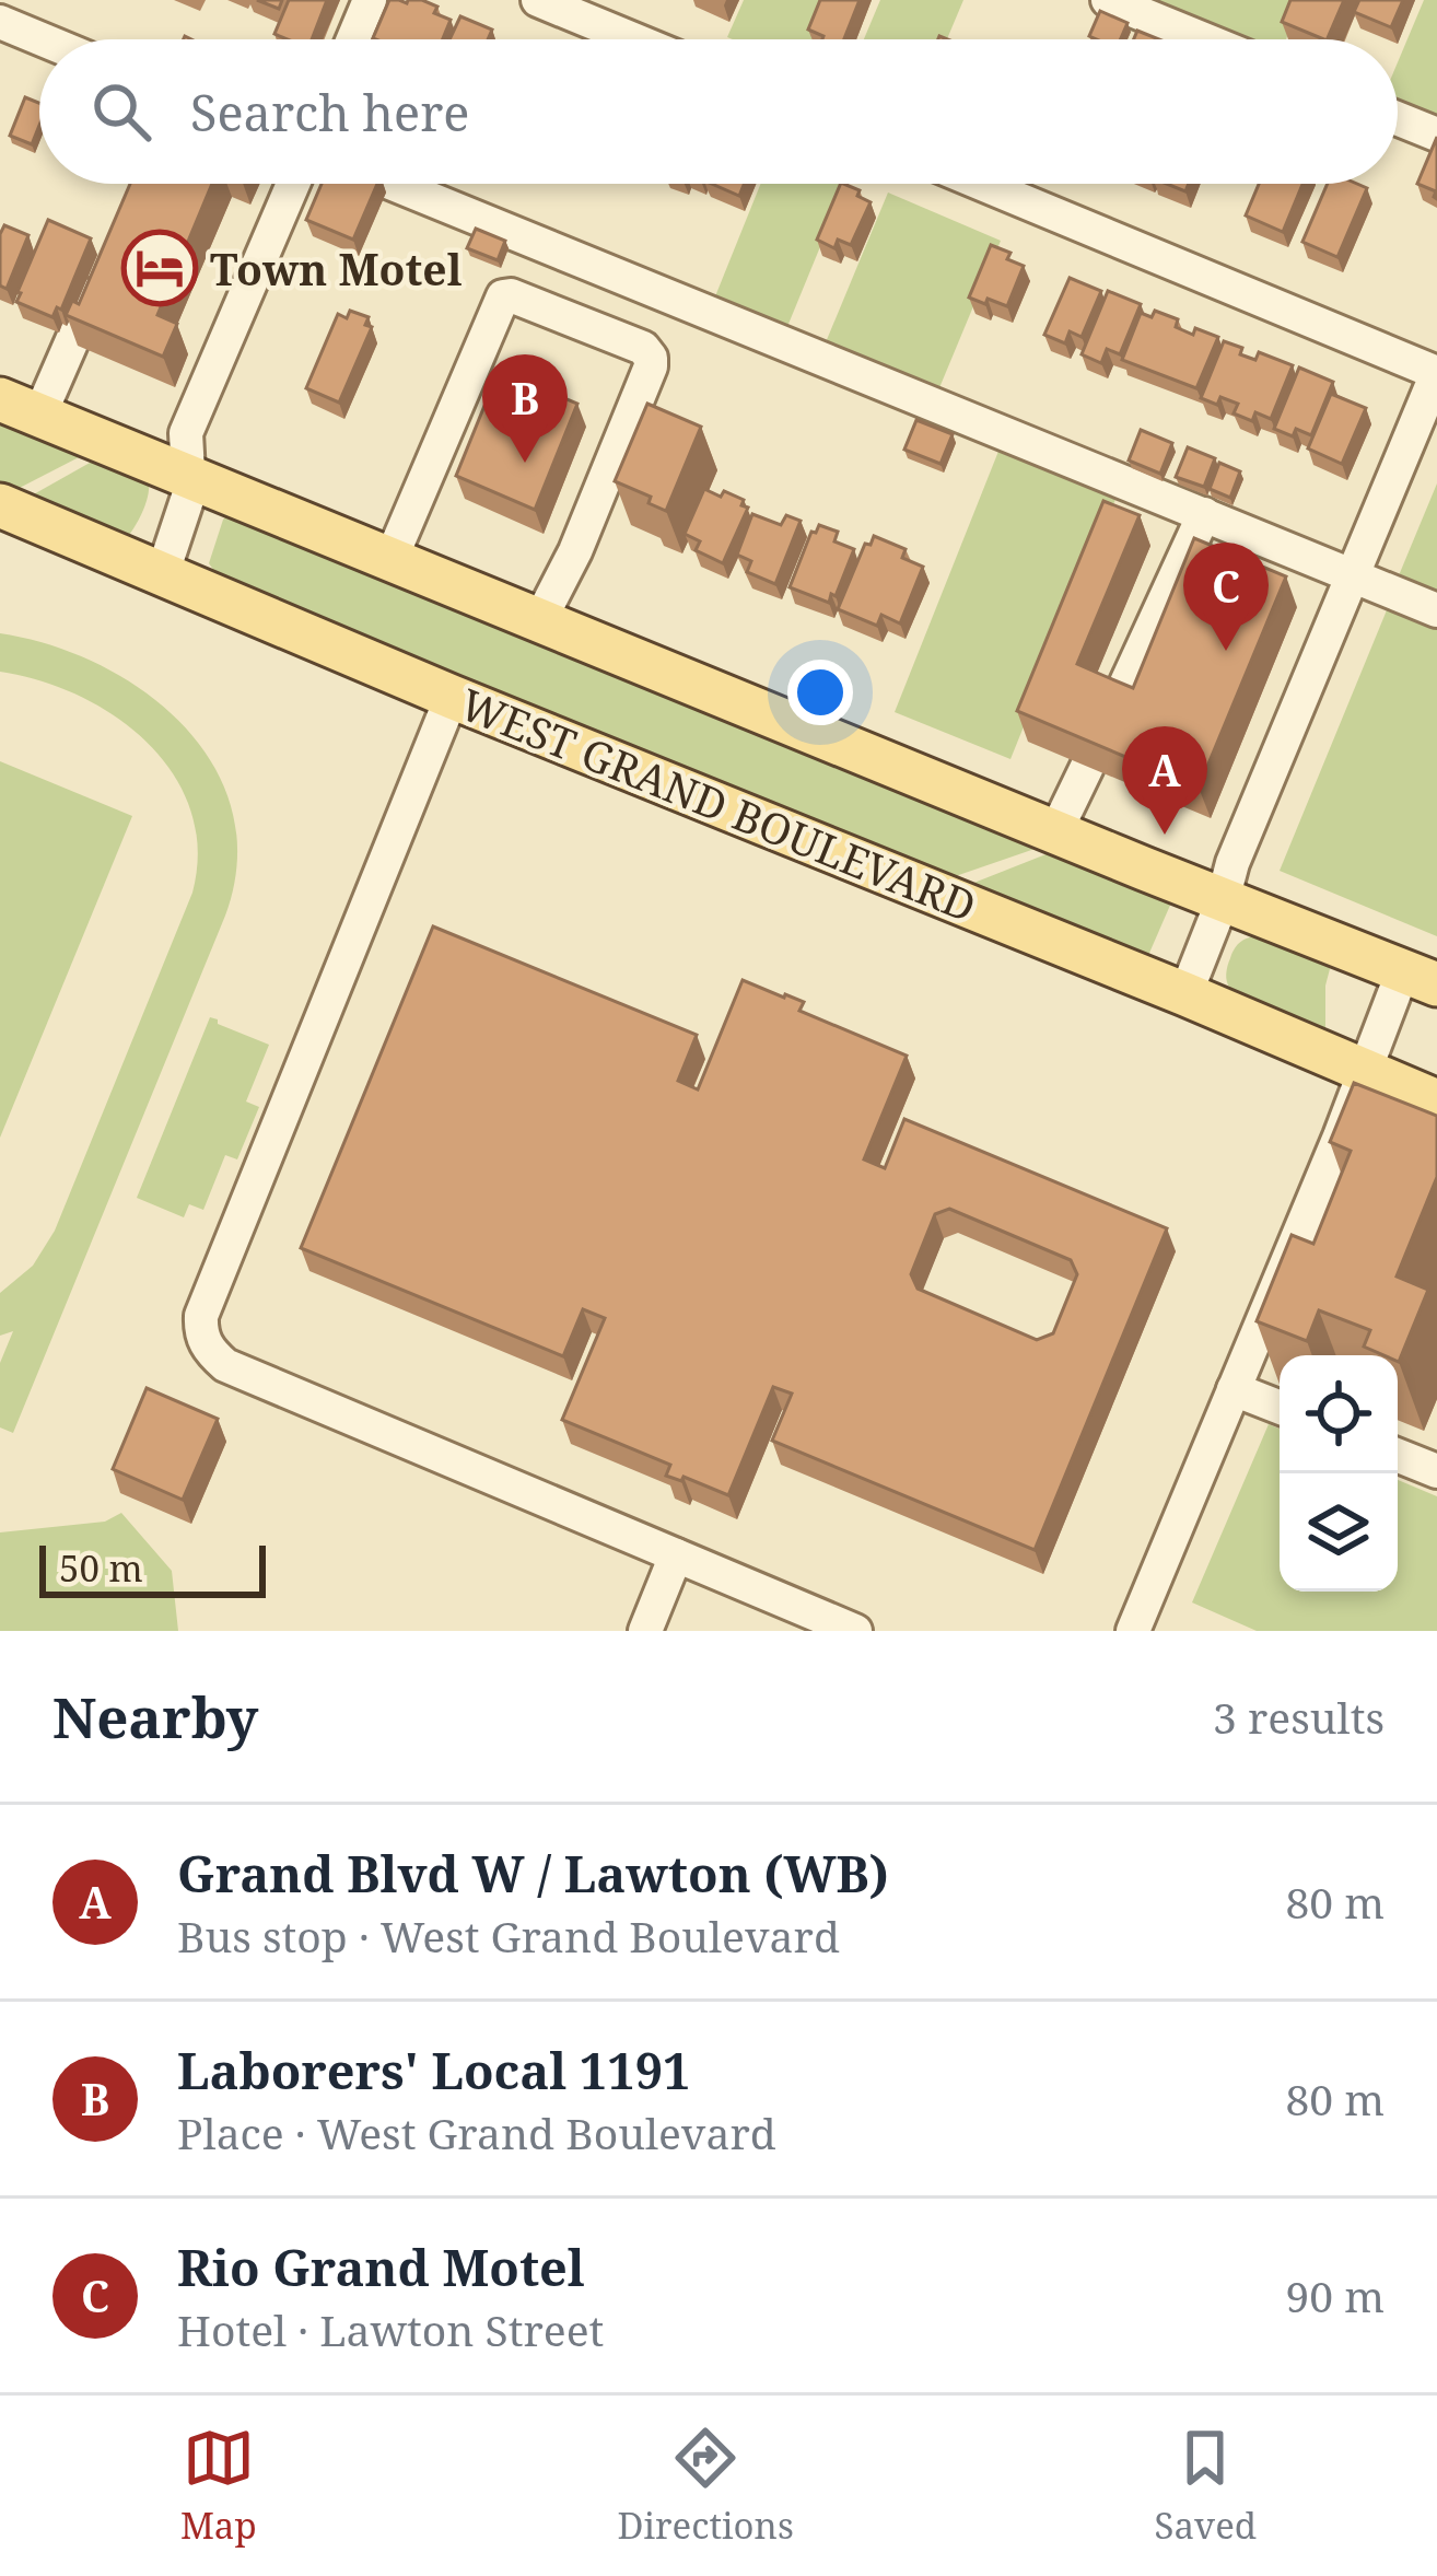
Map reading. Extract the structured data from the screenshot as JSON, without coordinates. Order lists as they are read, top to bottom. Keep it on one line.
{"streets":{"main road":["WEST GRAND BOULEVARD"]},"places":{"hotel":["Town Motel"]},"scale_bar":"50 m","page":{"search":"Search here","pins":["B","C","A"],"scale":"50 m","heading":["Nearby","3 results"],"list":[{"mark":"A","name":"Grand Blvd W / Lawton (WB)","note":"Bus stop · West Grand Boulevard","value":"80 m"},{"mark":"B","name":"Laborers' Local 1191","note":"Place · West Grand Boulevard","value":"80 m"},{"mark":"C","name":"Rio Grand Motel","note":"Hotel · Lawton Street","value":"90 m"}],"nav":["Map","Directions","Saved"]}}
